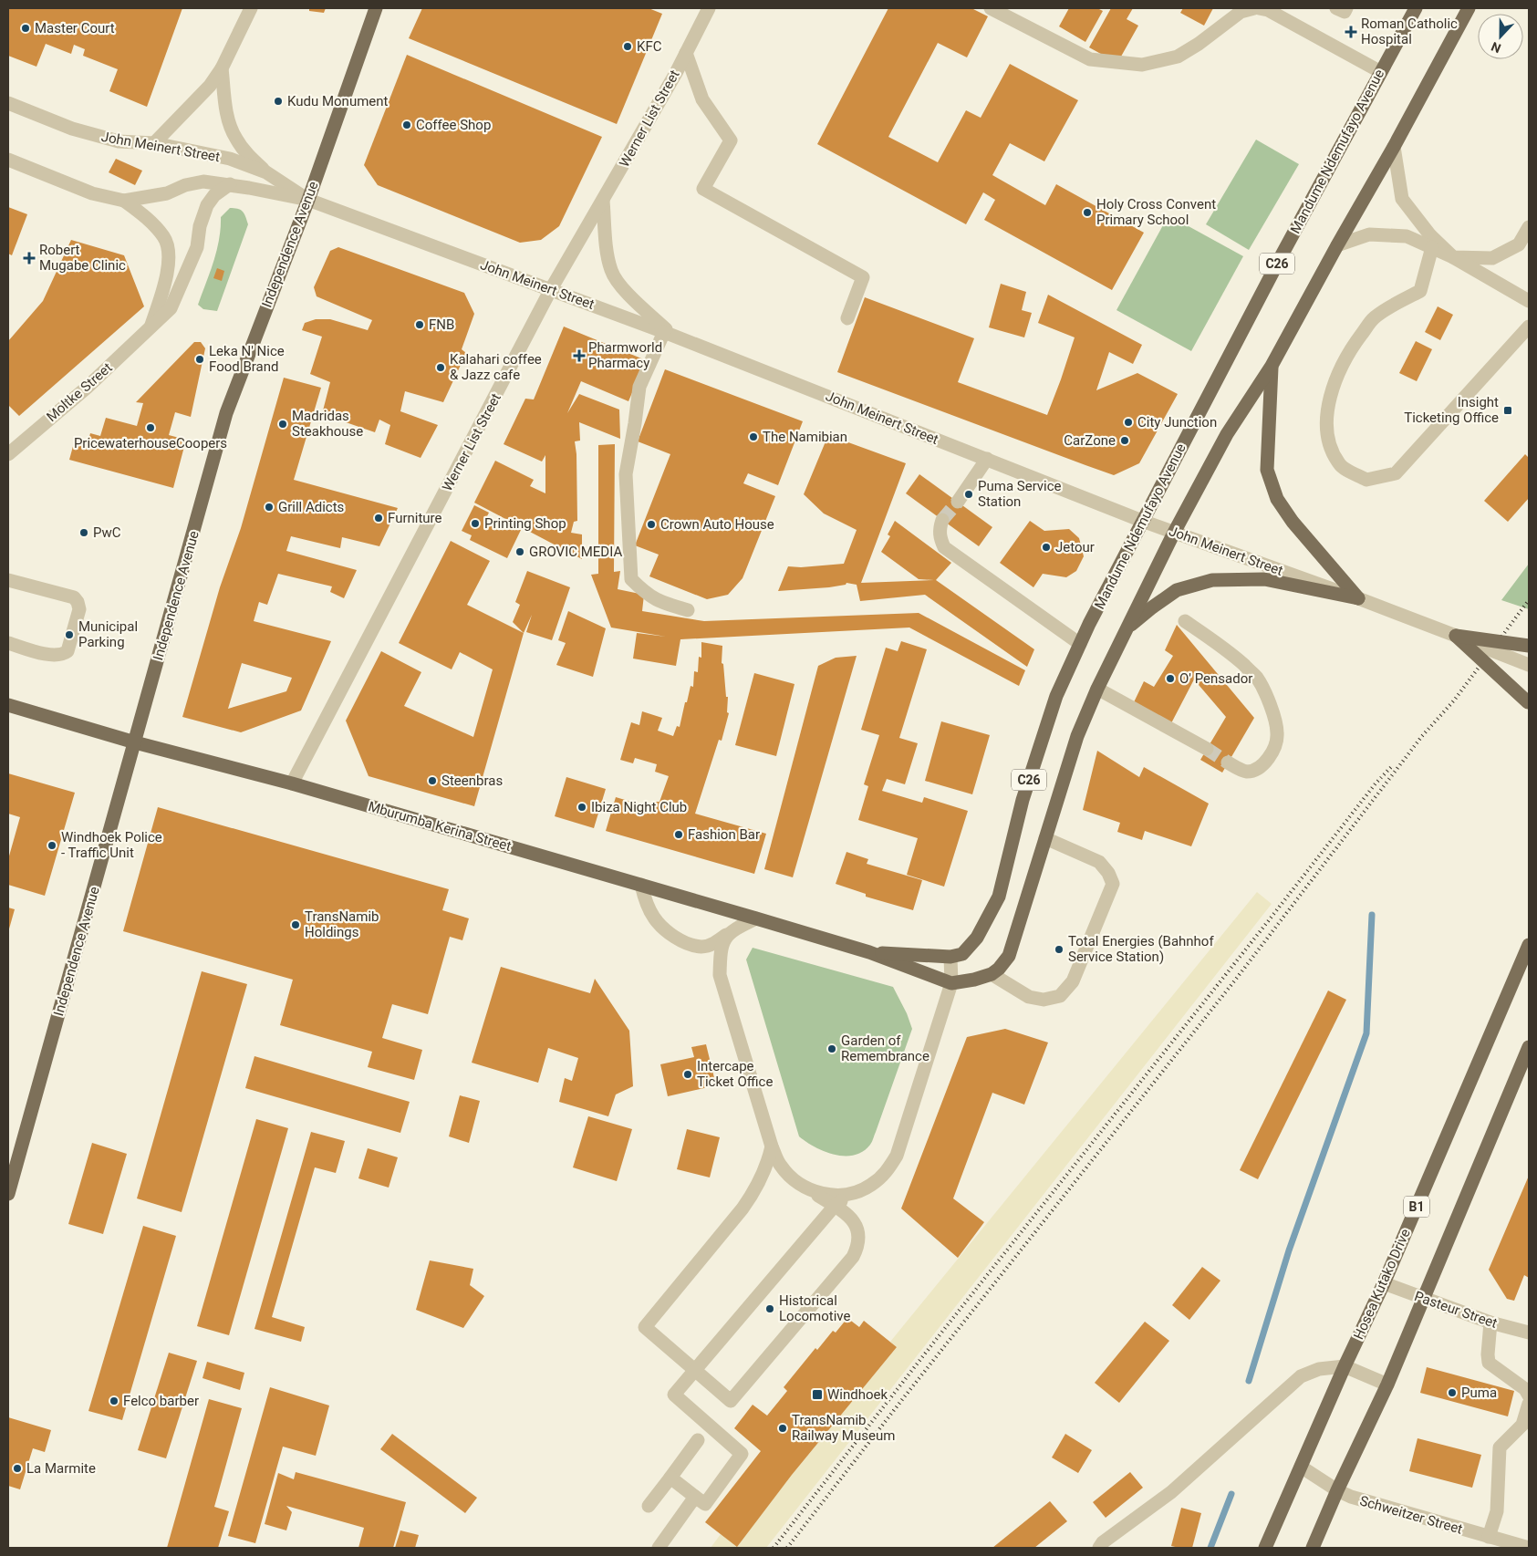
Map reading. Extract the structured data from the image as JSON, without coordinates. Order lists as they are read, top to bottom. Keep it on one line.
{"streets":{"main road":["Mandume Ndemufayo Avenue","Independence Avenue","C26","Mburumba Kerina Street","B1","Hosea Kutako Drive"],"street":["Werner List Street","John Meinert Street","Moltke Street","Pasteur Street","Schweitzer Street"]},"crossings":[["Werner List Street","John Meinert Street"],["Werner List Street","Mburumba Kerina Street"],["John Meinert Street","Mandume Ndemufayo Avenue"],["John Meinert Street","Independence Avenue"],["John Meinert Street","C26"],["John Meinert Street","Moltke Street"],["Independence Avenue","Mburumba Kerina Street"],["Hosea Kutako Drive","Pasteur Street"],["Hosea Kutako Drive","Schweitzer Street"]],"places":{"other":["Master Court","KFC","Kudu Monument","Coffee Shop","Holy Cross Convent Primary School","FNB","Leka N' Nice Food Brand","Kalahari coffee & Jazz cafe","City Junction","Madridas Steakhouse","PricewaterhouseCoopers","The Namibian","CarZone","Puma Service Station","Grill Adicts","Furniture","Printing Shop","Crown Auto House","PwC","Jetour","GROVIC MEDIA","Municipal Parking","O' Pensador","Steenbras","Ibiza Night Club","Fashion Bar","Windhoek Police - Traffic Unit","TransNamib Holdings","Total Energies (Bahnhof Service Station)","Garden of Remembrance","Intercape Ticket Office","Historical Locomotive","Puma","Felco barber","TransNamib Railway Museum","La Marmite"],"health":["Roman Catholic Hospital","Robert Mugabe Clinic","Pharmworld Pharmacy"],"transit":["Insight Ticketing Office","Windhoek"]},"north":"bottom"}
